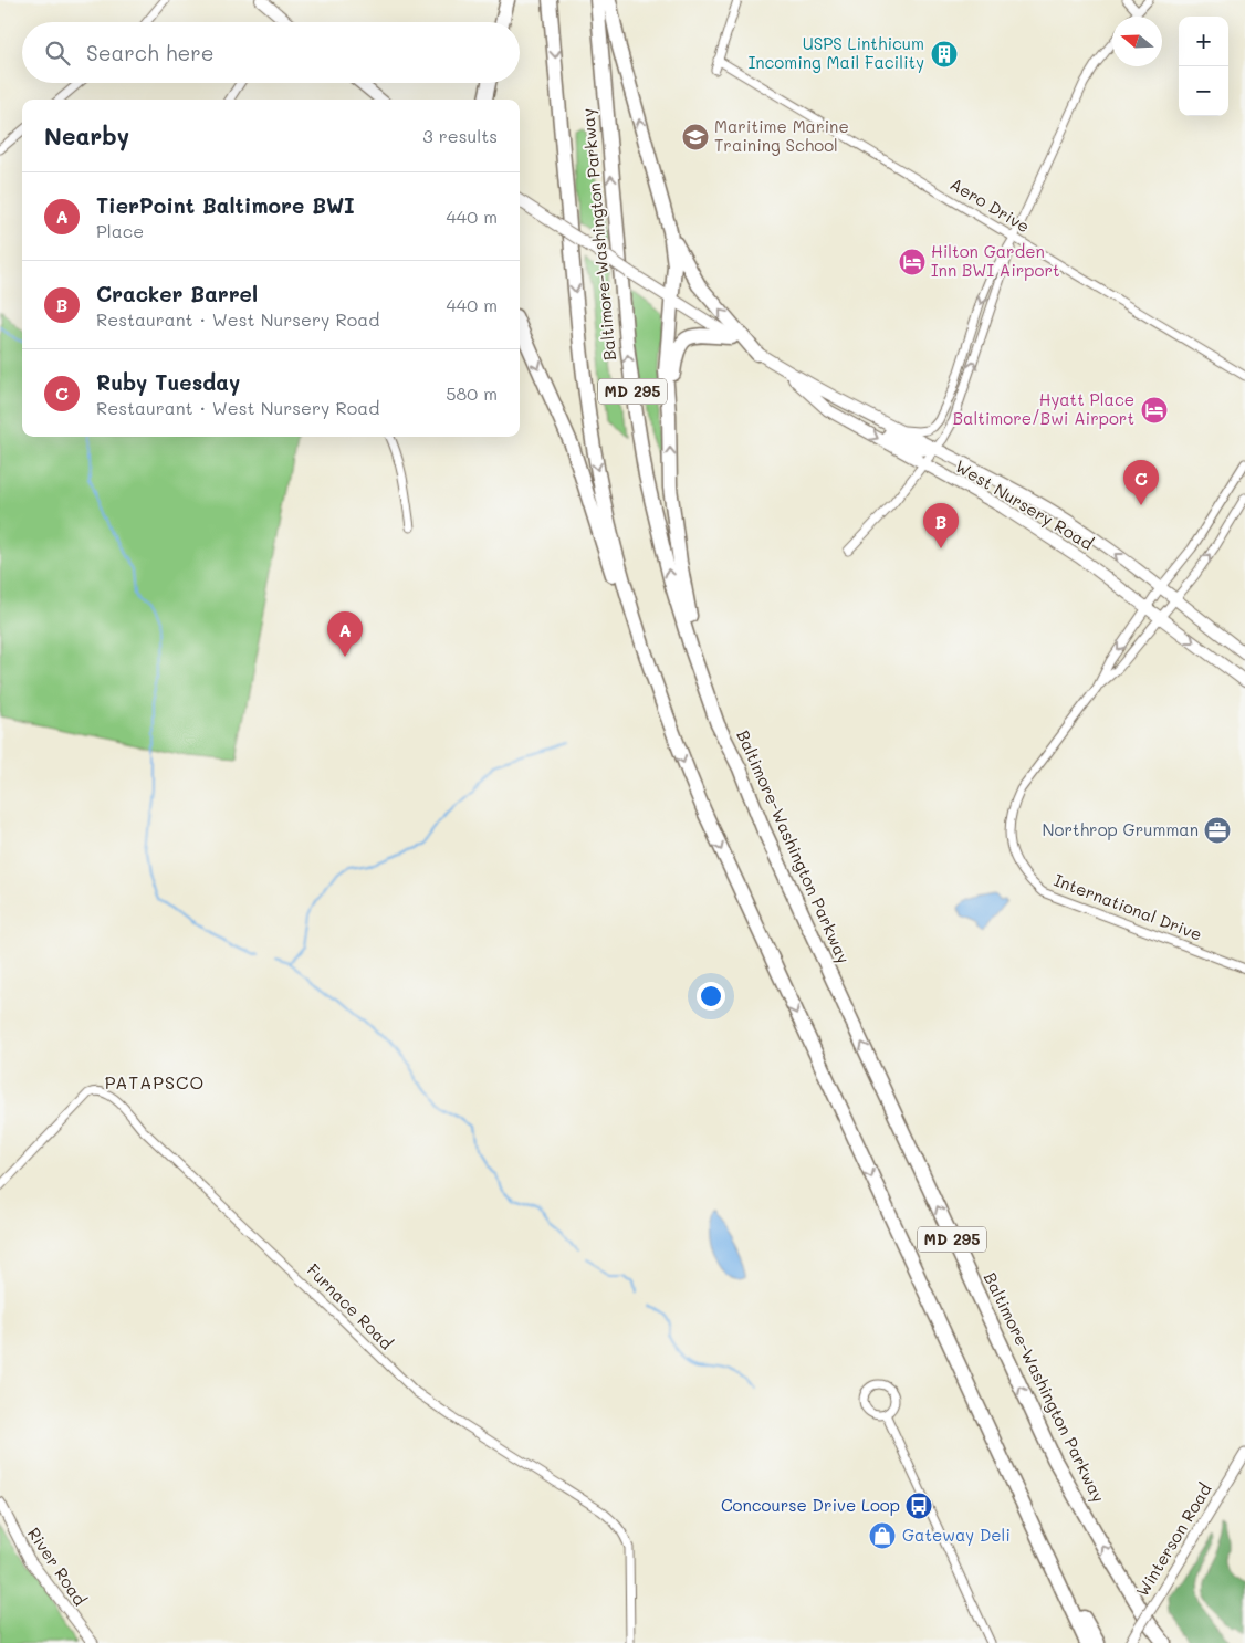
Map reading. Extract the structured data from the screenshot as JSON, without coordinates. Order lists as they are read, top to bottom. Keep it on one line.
{"streets":{"highway":["Baltimore-Washington Parkway","MD 295"],"main road":["West Nursery Road"],"street":["Aero Drive","International Drive","Furnace Road","Winterson Road","River Road"]},"crossings":[["West Nursery Road","International Drive"]],"districts":["PATAPSCO"],"places":{"building":["USPS Linthicum Incoming Mail Facility"],"school or university":["Maritime Marine Training School"],"hotel":["Hilton Garden Inn BWI Airport","Hyatt Place Baltimore/Bwi Airport"],"office":["Northrop Grumman"],"bus stop":["Concourse Drive Loop"],"shop":["Gateway Deli"]},"north":"left","page":{"map_buttons":["+","−"],"search":"Search here","heading":["Nearby","3 results"],"list":[{"mark":"A","name":"TierPoint Baltimore BWI","note":"Place","value":"440 m"},{"mark":"B","name":"Cracker Barrel","note":"Restaurant · West Nursery Road","value":"440 m"},{"mark":"C","name":"Ruby Tuesday","note":"Restaurant · West Nursery Road","value":"580 m"}],"pins":["C","B","A"]}}
